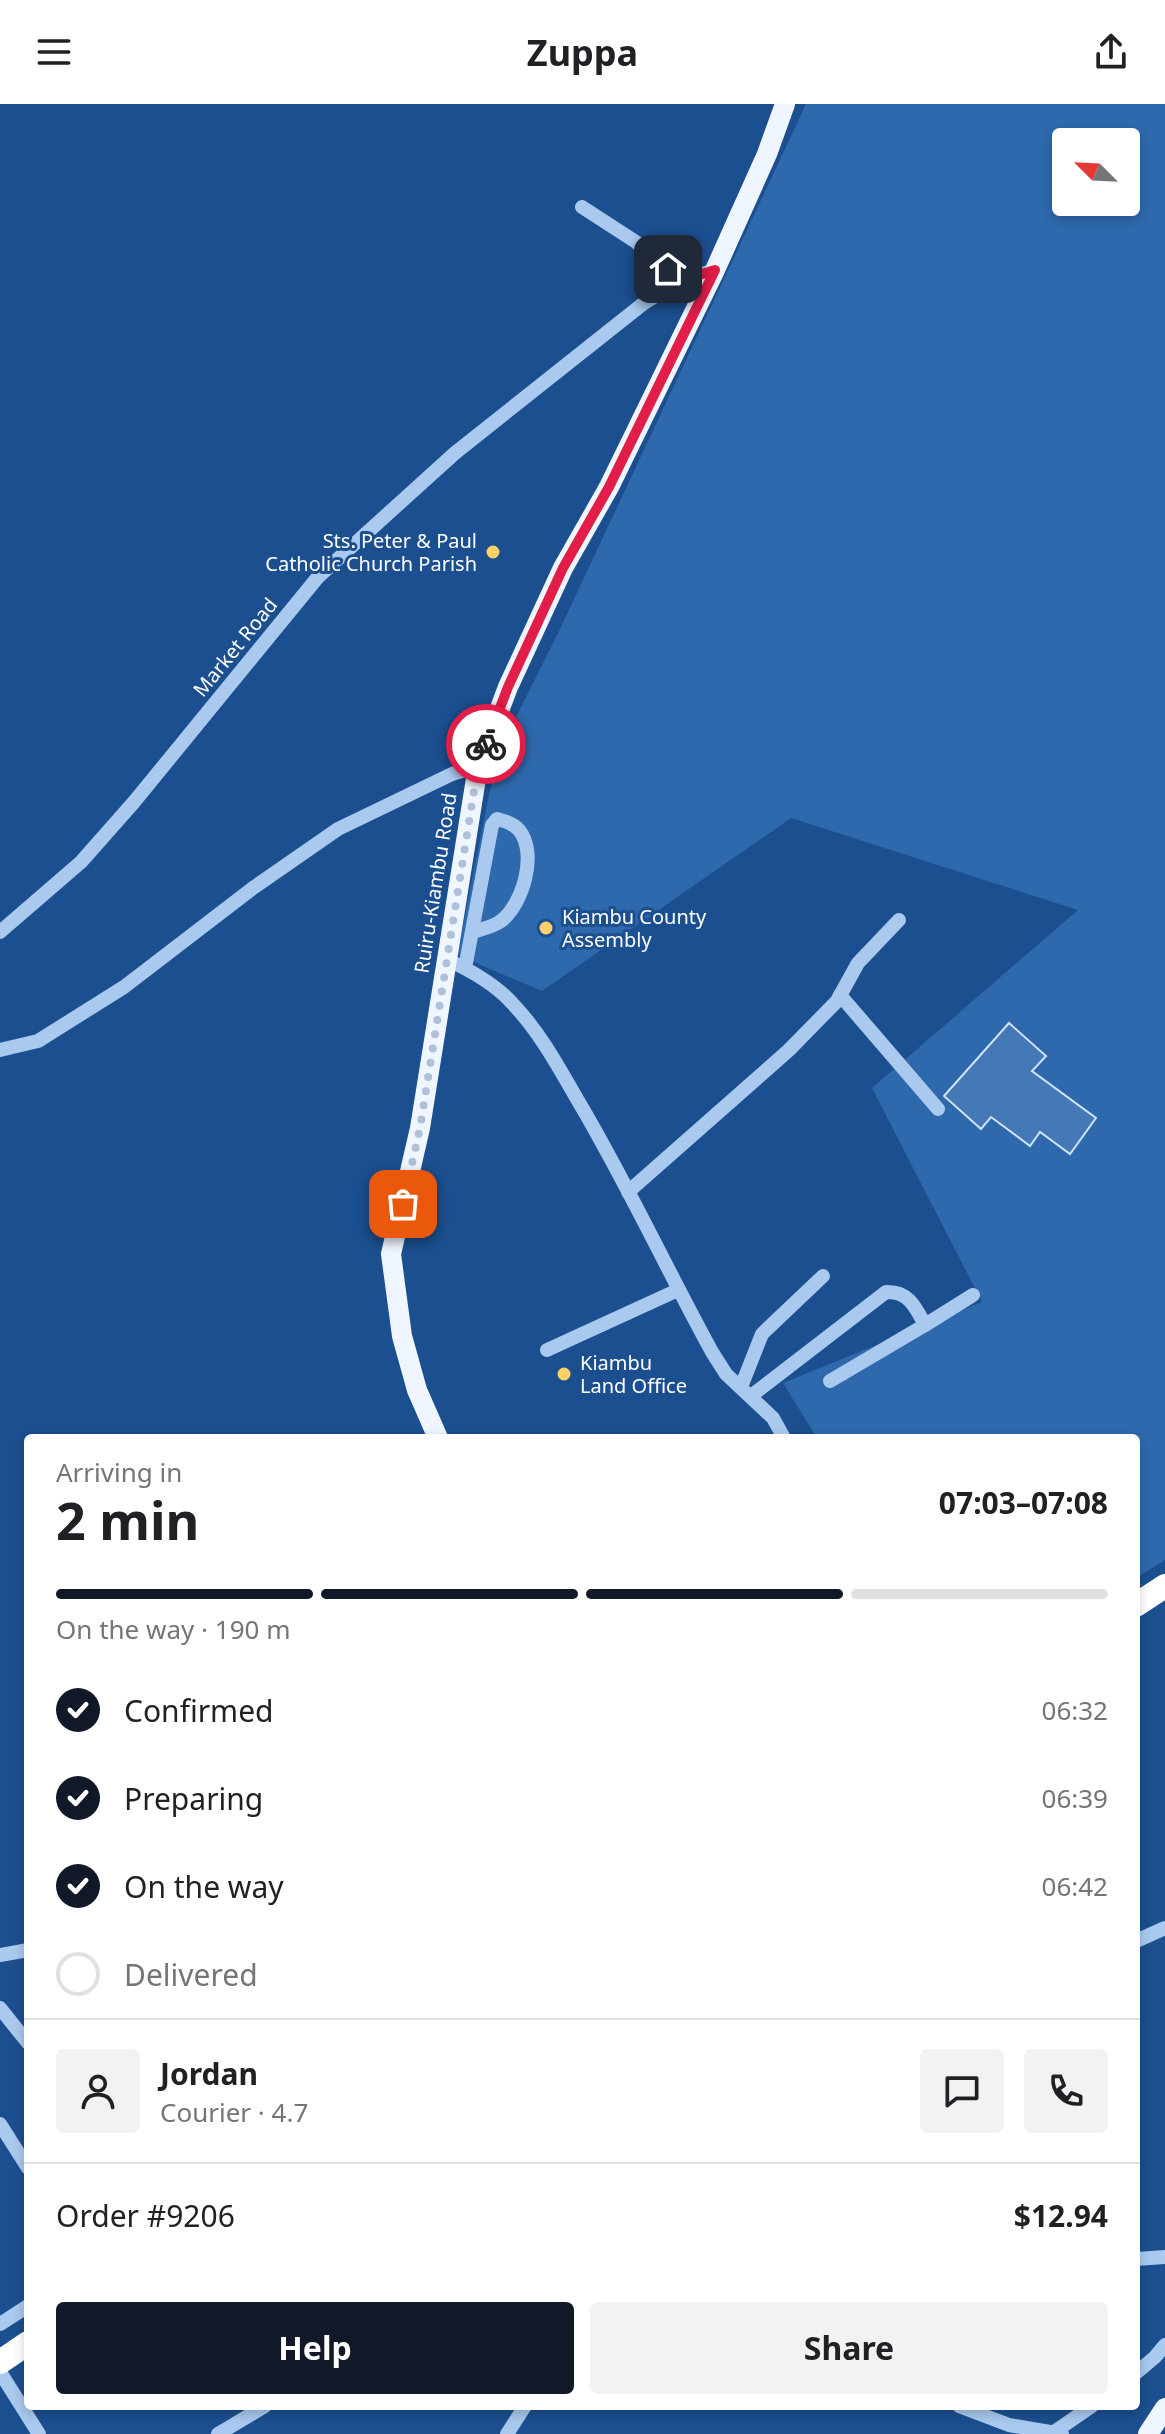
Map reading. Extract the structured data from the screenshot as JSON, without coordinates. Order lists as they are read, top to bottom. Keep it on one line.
{"streets":{"main road":["Ruiru-Kiambu Road"],"street":["Market Road"]},"crossings":[["Market Road","Ruiru-Kiambu Road"]],"places":["Sts. Peter & Paul Catholic Church Parish","Kiambu County Assembly","Kiambu Land Office"],"north":"top left","page":{"header":"Zuppa","heading":["2 min","Arriving in","07:03–07:08"],"panel":["Jordan","Courier · 4.7","Order #9206","$12.94"],"bar":"On the way · 190 m","list":[["Confirmed","06:32"],["Preparing","06:39"],["On the way","06:42"],"Delivered"],"buttons":["Help","Share"]}}
